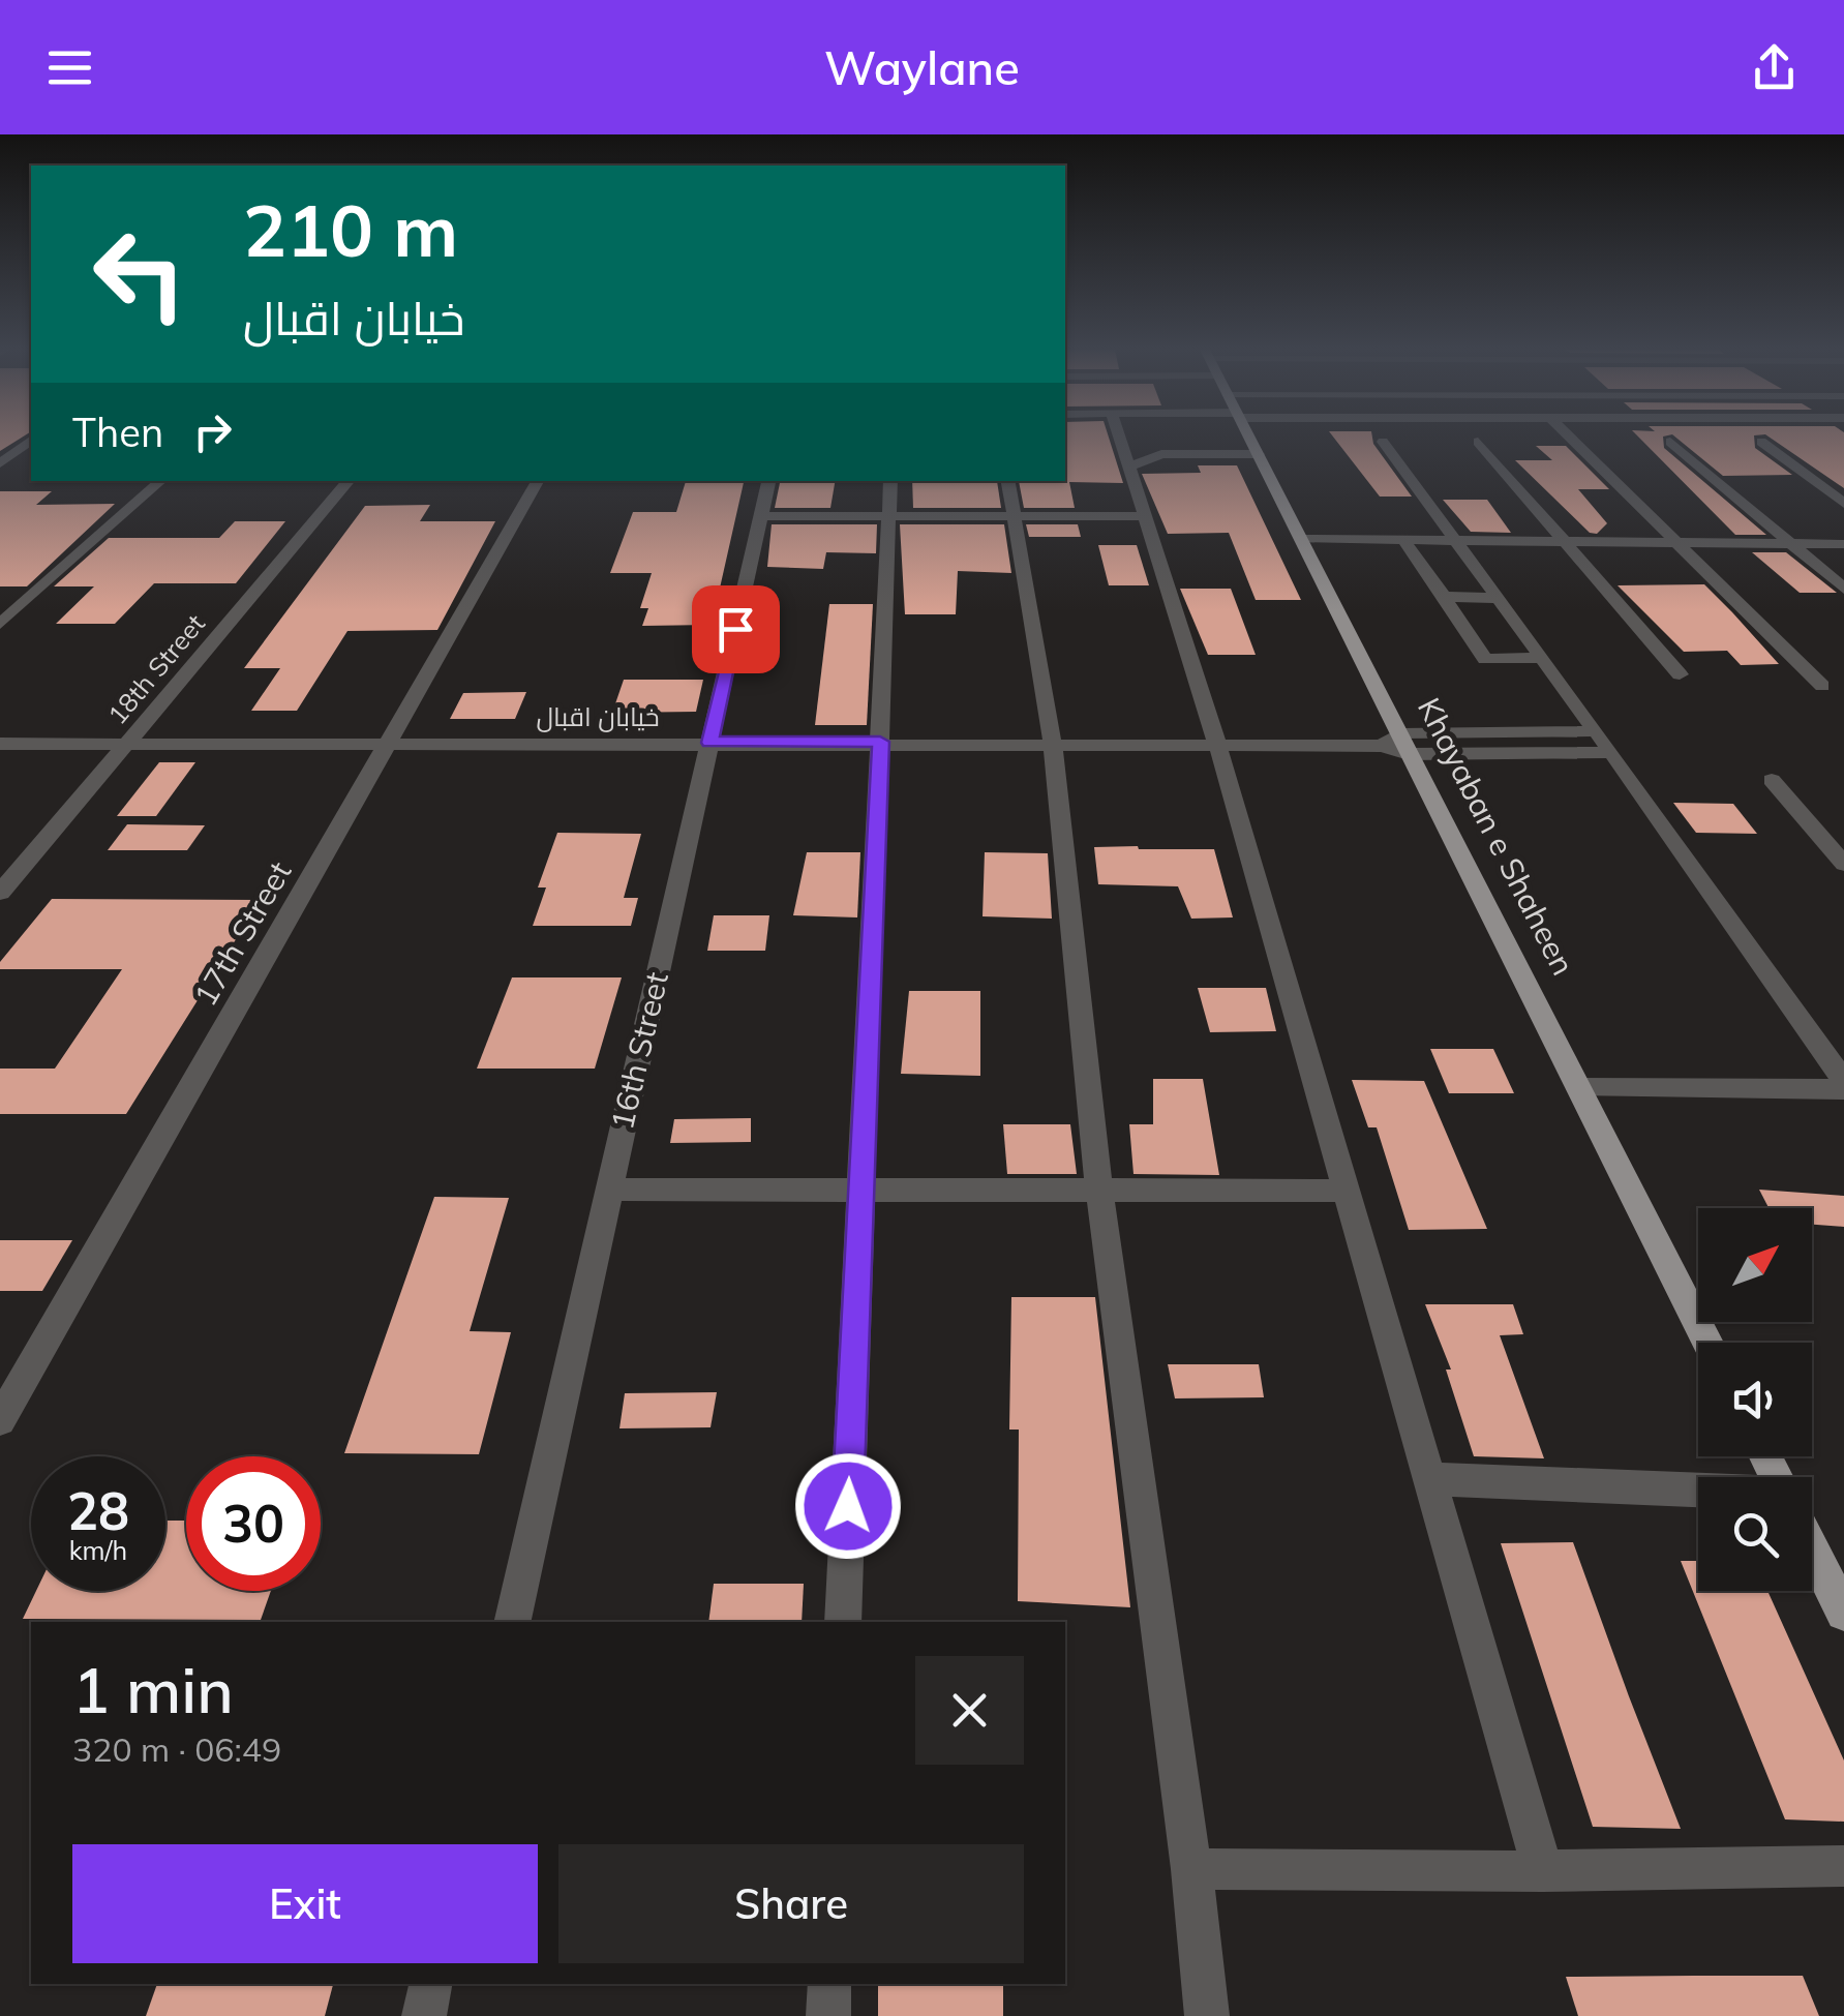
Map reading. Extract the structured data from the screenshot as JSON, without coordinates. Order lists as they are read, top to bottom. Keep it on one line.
{"streets":{"main road":["Khayaban e Shaheen"],"street":["18th Street","خیابان اقبال","17th Street","16th Street"]},"crossings":[["18th Street","خیابان اقبال"],["خیابان اقبال","Khayaban e Shaheen"],["خیابان اقبال","17th Street"],["خیابان اقبال","16th Street"]],"north":"top right","page":{"header":"Waylane","turn":["210 m","خیابان اقبال"],"then":"Then","speed":"28 km/h","limit":"30","heading":["1 min","320 m · 06:49"],"buttons":["Exit","Share"]}}
